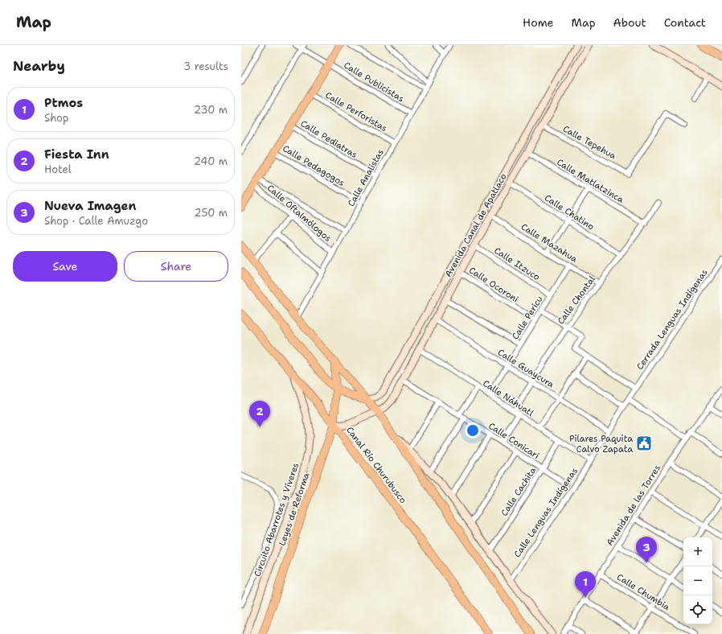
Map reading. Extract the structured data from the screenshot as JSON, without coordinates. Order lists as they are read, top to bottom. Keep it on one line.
{"streets":{"main road":["Canal Río Churubusco","Leyes de Reforma"],"street":["Calle Publicistas","Calle Perforistas","Calle Pediatras","Calle Tepehua","Calle Pedagogos","Calle Analistas","Calle Matlatzinca","Calle Chatino","Calle Oftalmólogos","Avenida Canal de Apatlaco","Calle Mazahua","Calle Itzuco","Calle Ocoroni","Calle Chontal","Calle Pericu","Cerrada Lenguas Indígenas","Calle Guaycura","Calle Náhuatl","Calle Conicari","Calle Cachita","Avenida de las Torres","Calle Lenguas Indígenas","Circuito Abarrotes y Víveres","Calle Chumbia"]},"crossings":[["Calle Publicistas","Calle Analistas"],["Calle Perforistas","Calle Analistas"],["Calle Pediatras","Calle Analistas"],["Calle Tepehua","Avenida Canal de Apatlaco"],["Calle Pedagogos","Calle Analistas"],["Calle Analistas","Calle Oftalmólogos"],["Calle Matlatzinca","Avenida Canal de Apatlaco"],["Calle Matlatzinca","Calle Chontal"],["Calle Chatino","Avenida Canal de Apatlaco"],["Calle Chatino","Calle Chontal"],["Avenida Canal de Apatlaco","Calle Mazahua"],["Avenida Canal de Apatlaco","Calle Itzuco"],["Avenida Canal de Apatlaco","Calle Ocoroni"],["Avenida Canal de Apatlaco","Calle Guaycura"],["Avenida Canal de Apatlaco","Calle Náhuatl"],["Avenida Canal de Apatlaco","Calle Conicari"],["Avenida Canal de Apatlaco","Canal Río Churubusco"],["Avenida Canal de Apatlaco","Leyes de Reforma"],["Calle Mazahua","Calle Chontal"],["Calle Mazahua","Calle Pericu"],["Calle Itzuco","Calle Pericu"],["Calle Ocoroni","Calle Pericu"],["Calle Chontal","Calle Guaycura"],["Calle Chontal","Calle Náhuatl"],["Calle Chontal","Calle Conicari"],["Calle Pericu","Calle Guaycura"],["Calle Pericu","Calle Náhuatl"],["Cerrada Lenguas Indígenas","Calle Lenguas Indígenas"],["Calle Guaycura","Calle Lenguas Indígenas"],["Calle Náhuatl","Calle Cachita"],["Calle Náhuatl","Calle Lenguas Indígenas"],["Calle Conicari","Calle Cachita"],["Canal Río Churubusco","Leyes de Reforma"],["Canal Río Churubusco","Circuito Abarrotes y Víveres"],["Avenida de las Torres","Calle Chumbia"]],"places":{"public building":["Pilares Paquita Calvo Zapata"]},"page":{"header":"Map","nav":["Home","Map","About","Contact"],"heading":["Nearby","3 results"],"list":[{"mark":"1","name":"Ptmos","note":"Shop","value":"230 m"},{"mark":"2","name":"Fiesta Inn","note":"Hotel","value":"240 m"},{"mark":"3","name":"Nueva Imagen","note":"Shop · Calle Amuzgo","value":"250 m"}],"buttons":["Save","Share"],"pins":["2","3","1"],"map_buttons":["+","−"]}}
